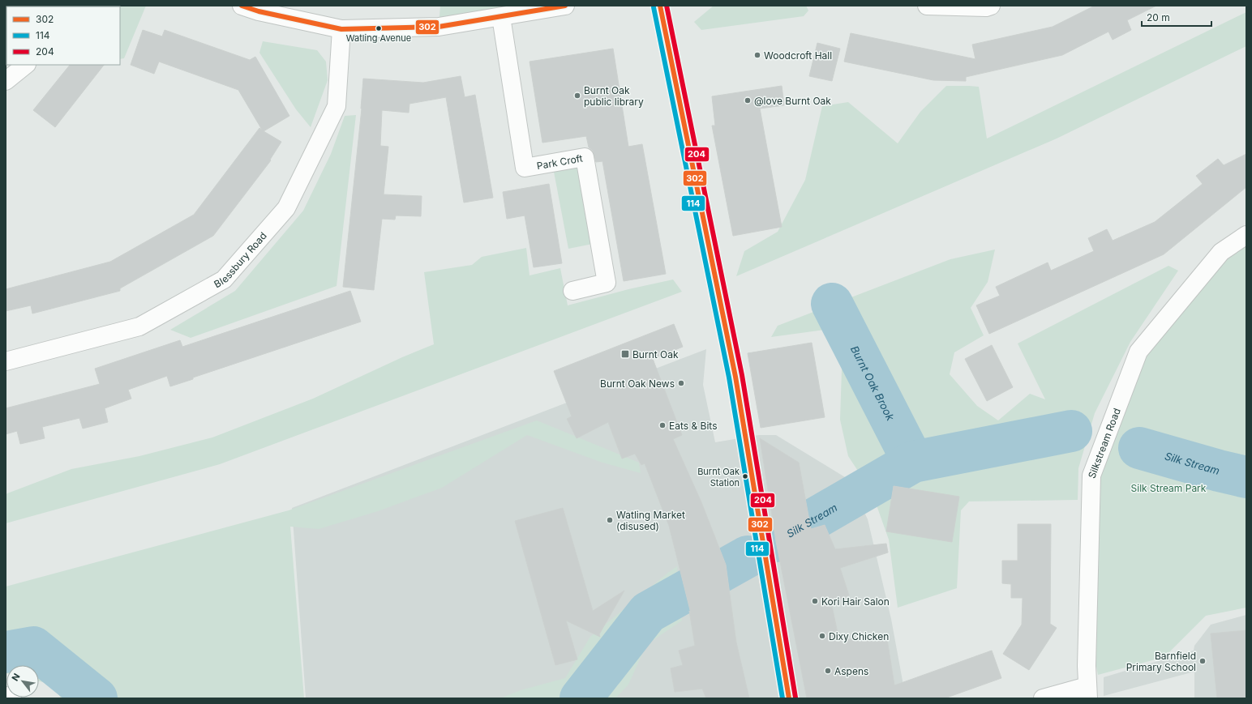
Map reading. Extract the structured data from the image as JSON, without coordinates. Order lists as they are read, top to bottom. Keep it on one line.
{"streets":{"street":["Park Croft","Blessbury Road","Silkstream Road"]},"water":["Burnt Oak Brook","Silk Stream"],"parks":["Silk Stream Park"],"places":{"other":["Watling Avenue","Woodcroft Hall","Burnt Oak public library","@love Burnt Oak","Burnt Oak News","Eats & Bits","Burnt Oak Station","Watling Market (disused)","Kori Hair Salon","Dixy Chicken","Barnfield Primary School","Aspens"],"transit":["Burnt Oak"]},"lines":["transit line 302","transit line 204","transit line 114"],"legend":["302","114","204"],"scale_bar":"20 m","north":"top left"}
